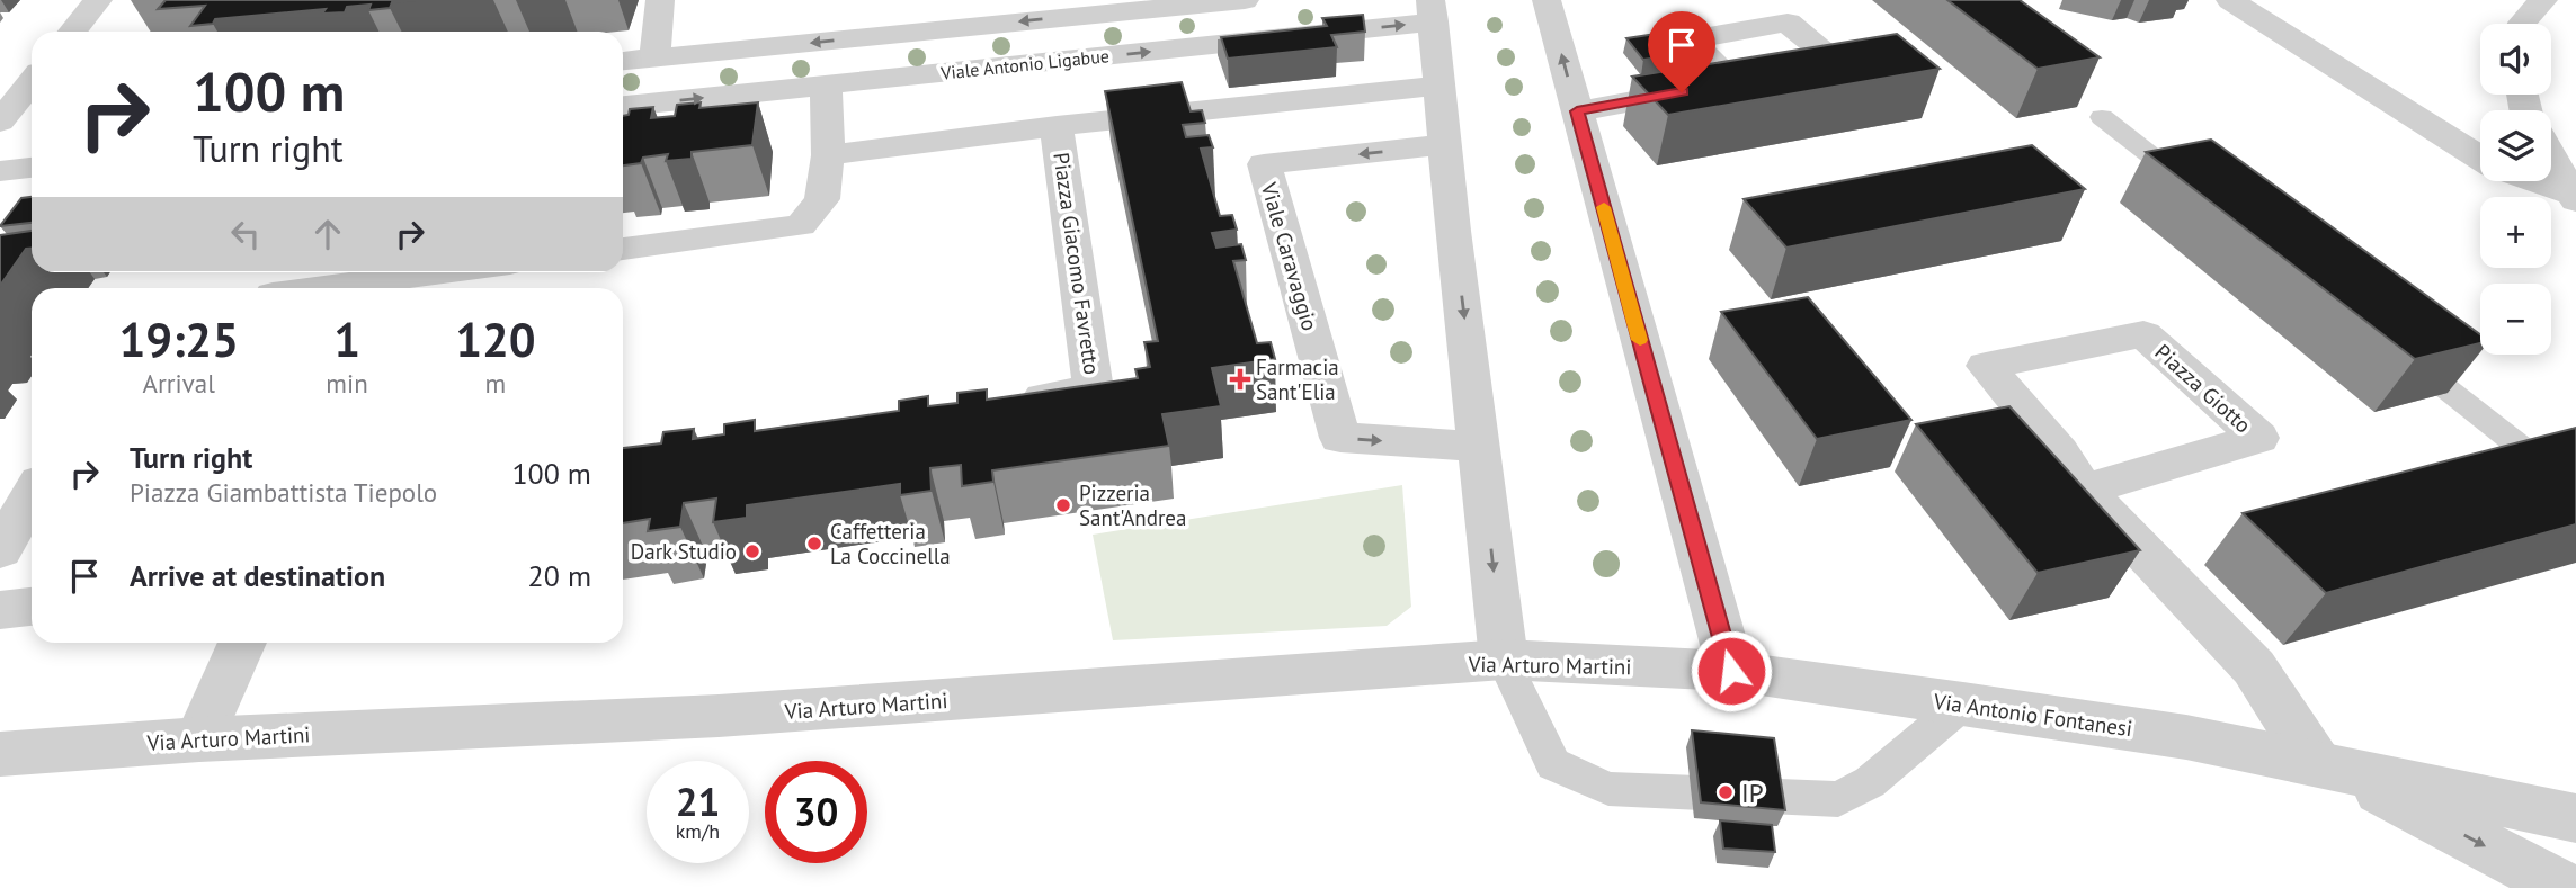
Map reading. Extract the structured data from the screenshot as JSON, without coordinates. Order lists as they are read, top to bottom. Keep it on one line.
{"streets":{"street":["Viale Antonio Ligabue","Viale Caravaggio","Piazza Giacomo Favretto","Piazza Giotto","Via Arturo Martini","Via Antonio Fontanesi"]},"crossings":[["Piazza Giotto","Via Antonio Fontanesi"],["Via Arturo Martini","Via Antonio Fontanesi"]],"places":{"health":["Farmacia Sant'Elia"],"other":["Pizzeria Sant'Andrea","Caffetteria La Coccinella","Dark Studio","IP"]},"page":{"map_buttons":["+","−"],"turn":["100 m","Turn right"],"eta":["19:25","Arrival","1","min","120","m"],"list":[{"name":"Turn right","note":"Piazza Giambattista Tiepolo","value":"100 m"},{"name":"Arrive at destination","value":"20 m"}],"speed":"21 km/h","limit":"30"}}
